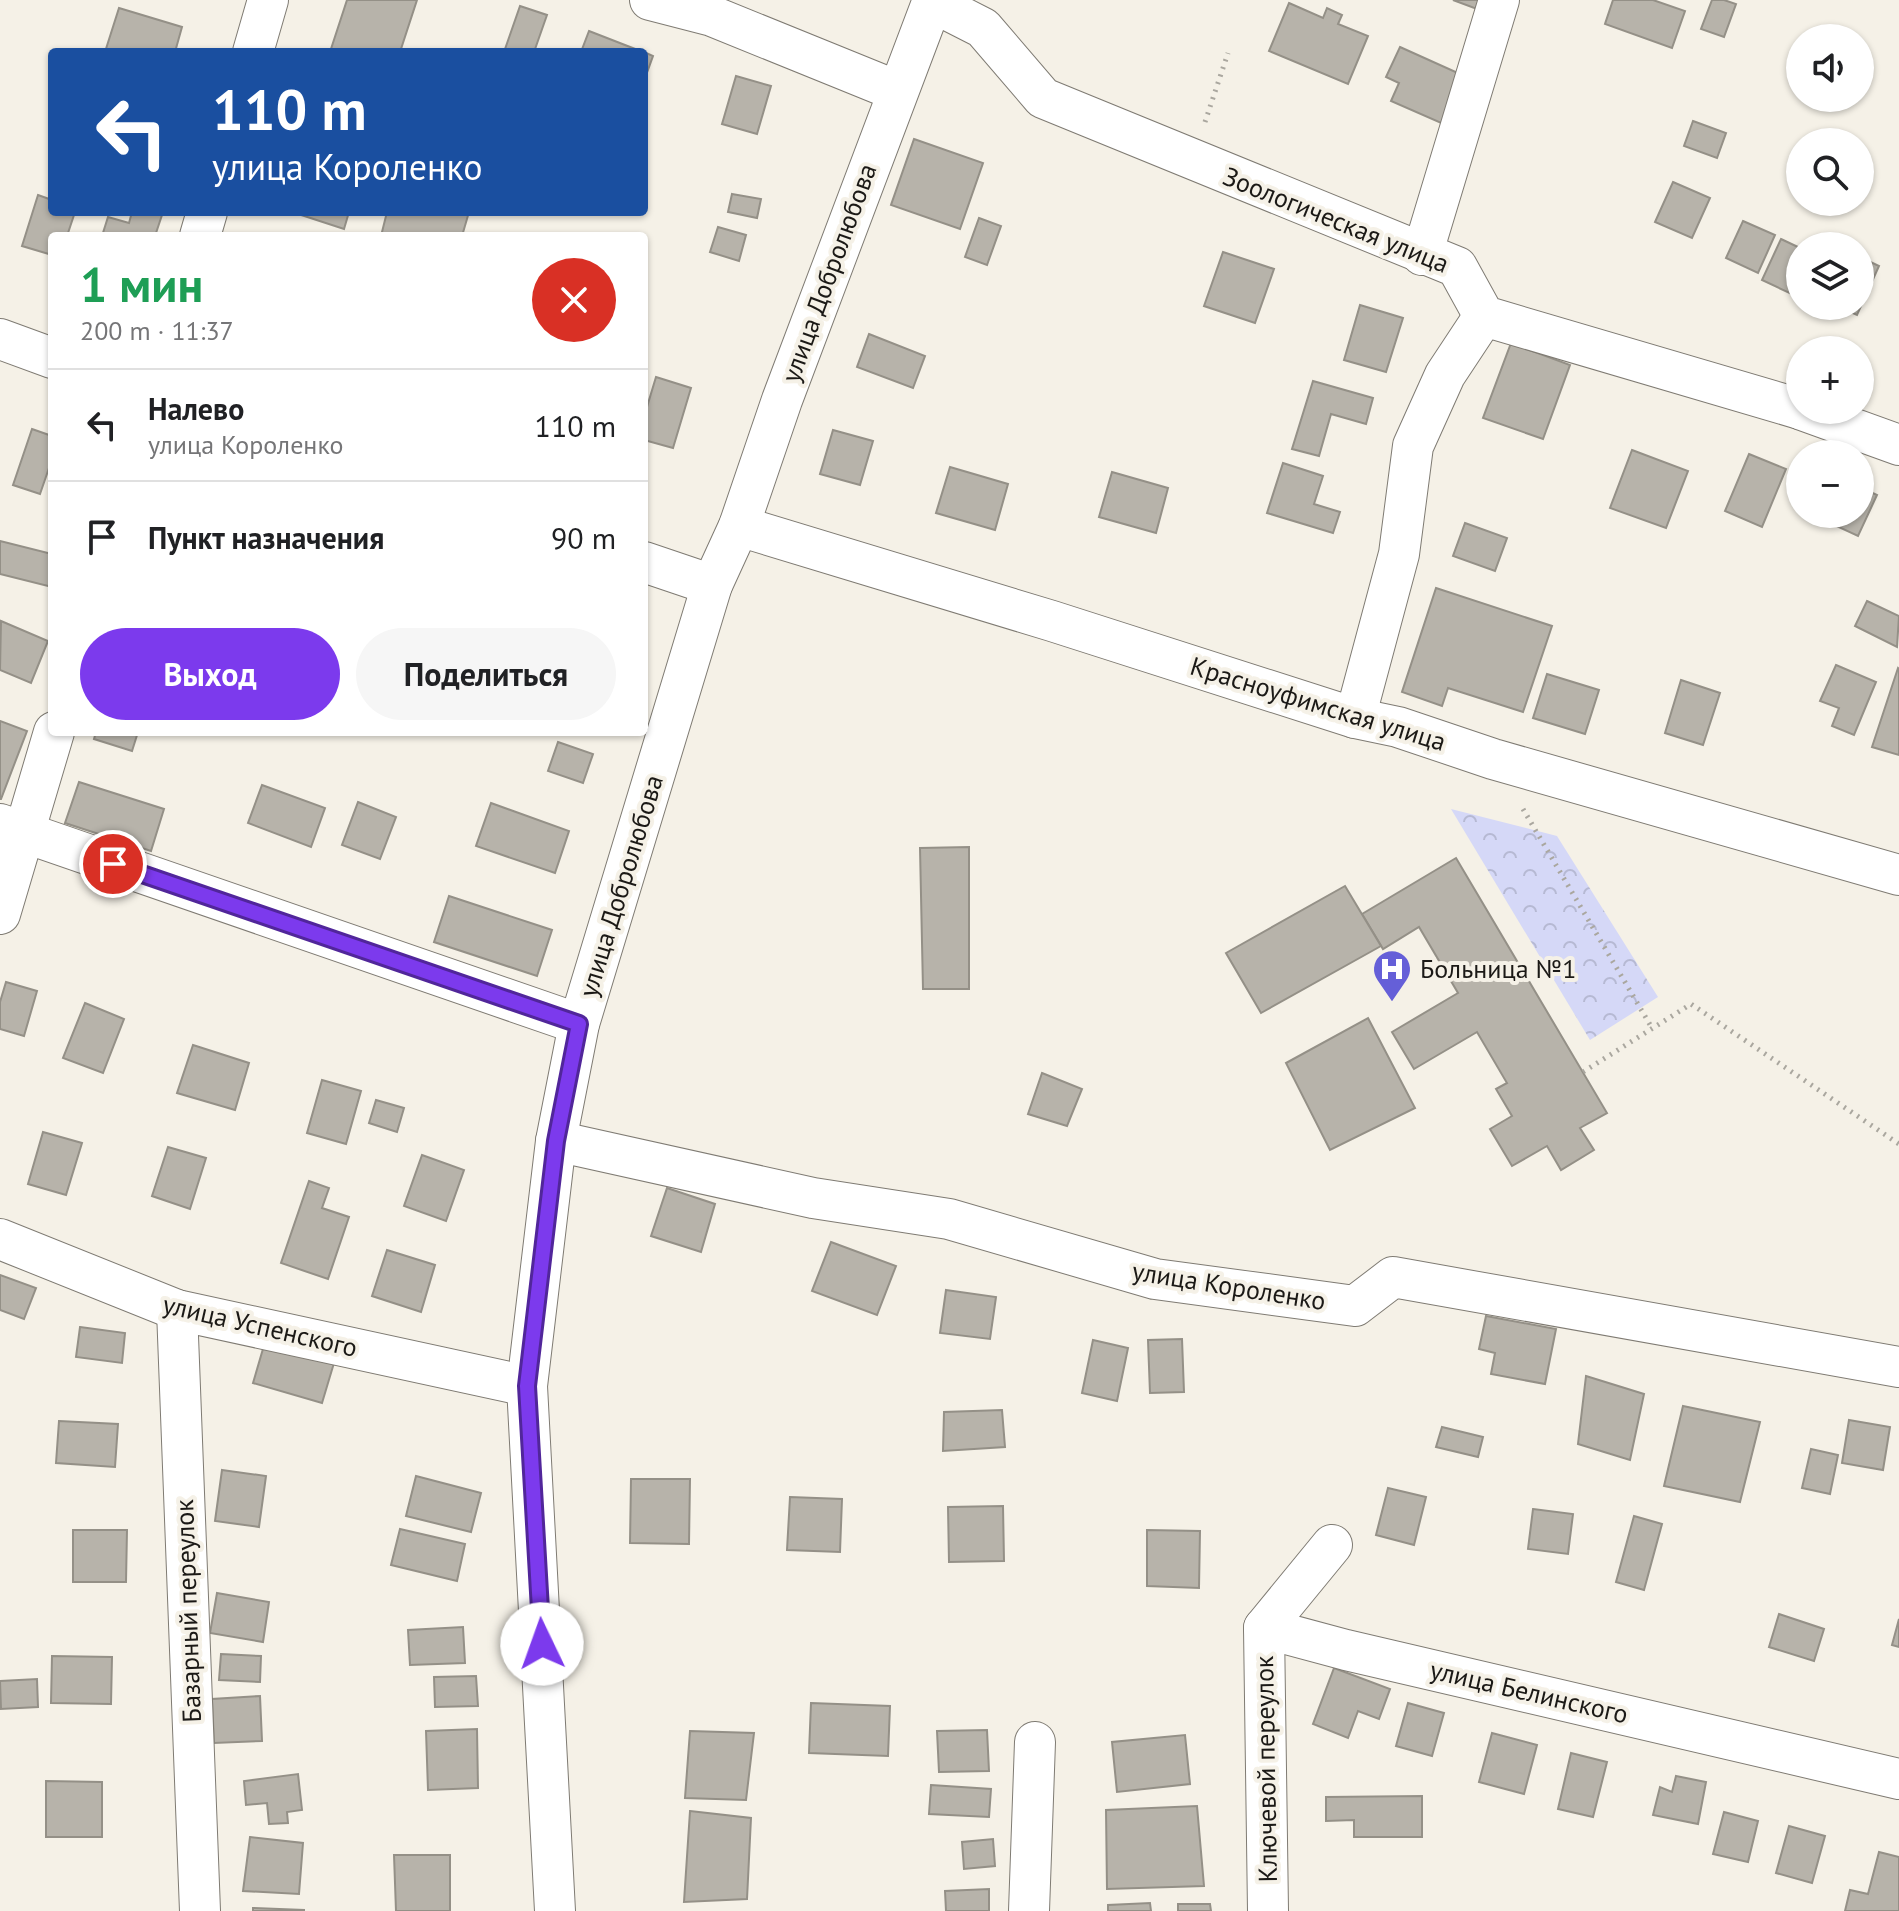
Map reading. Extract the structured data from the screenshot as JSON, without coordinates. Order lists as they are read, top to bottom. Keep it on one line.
{"streets":{"street":["Зоологическая улица","улица Добролюбова","Красноуфимская улица","улица Короленко","улица Успенского","Базарный переулок","улица Белинского","Ключевой переулок"]},"crossings":[["Зоологическая улица","улица Добролюбова"],["улица Добролюбова","Красноуфимская улица"],["улица Добролюбова","улица Короленко"],["улица Добролюбова","улица Успенского"],["улица Успенского","Базарный переулок"],["улица Белинского","Ключевой переулок"]],"places":{"hospital":["Больница №1"]},"page":{"map_buttons":["+","−"],"turn":["110 m","улица Короленко"],"heading":["1 мин","200 m · 11:37"],"list":[{"name":"Налево","note":"улица Короленко","value":"110 m"},{"name":"Пункт назначения","value":"90 m"}],"buttons":["Выход","Поделиться"]}}
